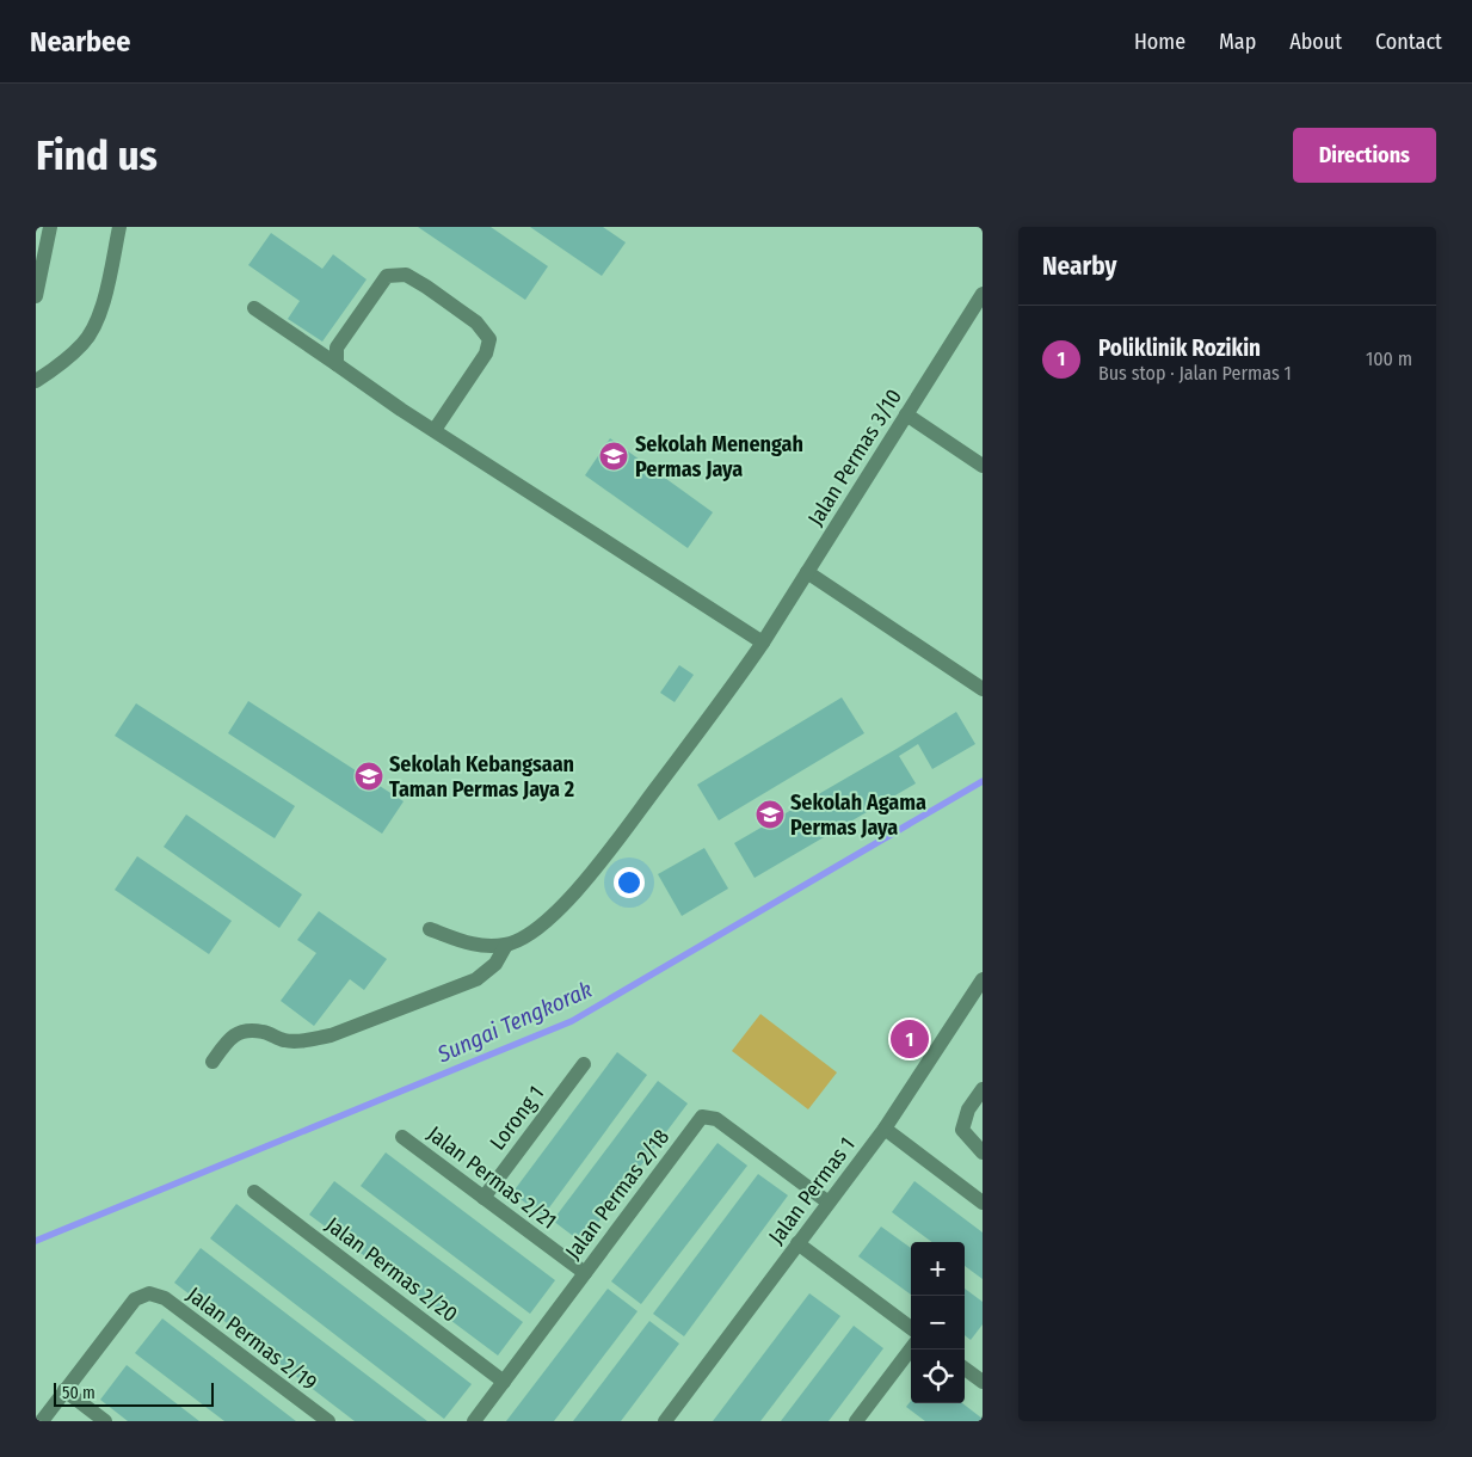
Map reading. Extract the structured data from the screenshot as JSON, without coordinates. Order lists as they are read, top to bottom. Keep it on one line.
{"streets":{"street":["Jalan Permas 3/10","Lorong 1","Jalan Permas 2/21","Jalan Permas 1","Jalan Permas 2/18","Jalan Permas 2/20","Jalan Permas 2/19"]},"crossings":[["Lorong 1","Jalan Permas 2/21"],["Jalan Permas 2/21","Jalan Permas 2/18"],["Jalan Permas 1","Jalan Permas 2/18"],["Jalan Permas 2/18","Jalan Permas 2/20"]],"water":["Sungai Tengkorak"],"places":{"school or university":["Sekolah Menengah Permas Jaya","Sekolah Kebangsaan Taman Permas Jaya 2","Sekolah Agama Permas Jaya"]},"scale_bar":"50 m","page":{"header":"Nearbee","nav":["Home","Map","About","Contact"],"buttons":"Directions","title":"Find us","heading":"Nearby","list":[{"mark":"1","name":"Poliklinik Rozikin","note":"Bus stop · Jalan Permas 1","value":"100 m"}],"pins":"1","map_buttons":["+","−"],"scale":"50 m"}}
